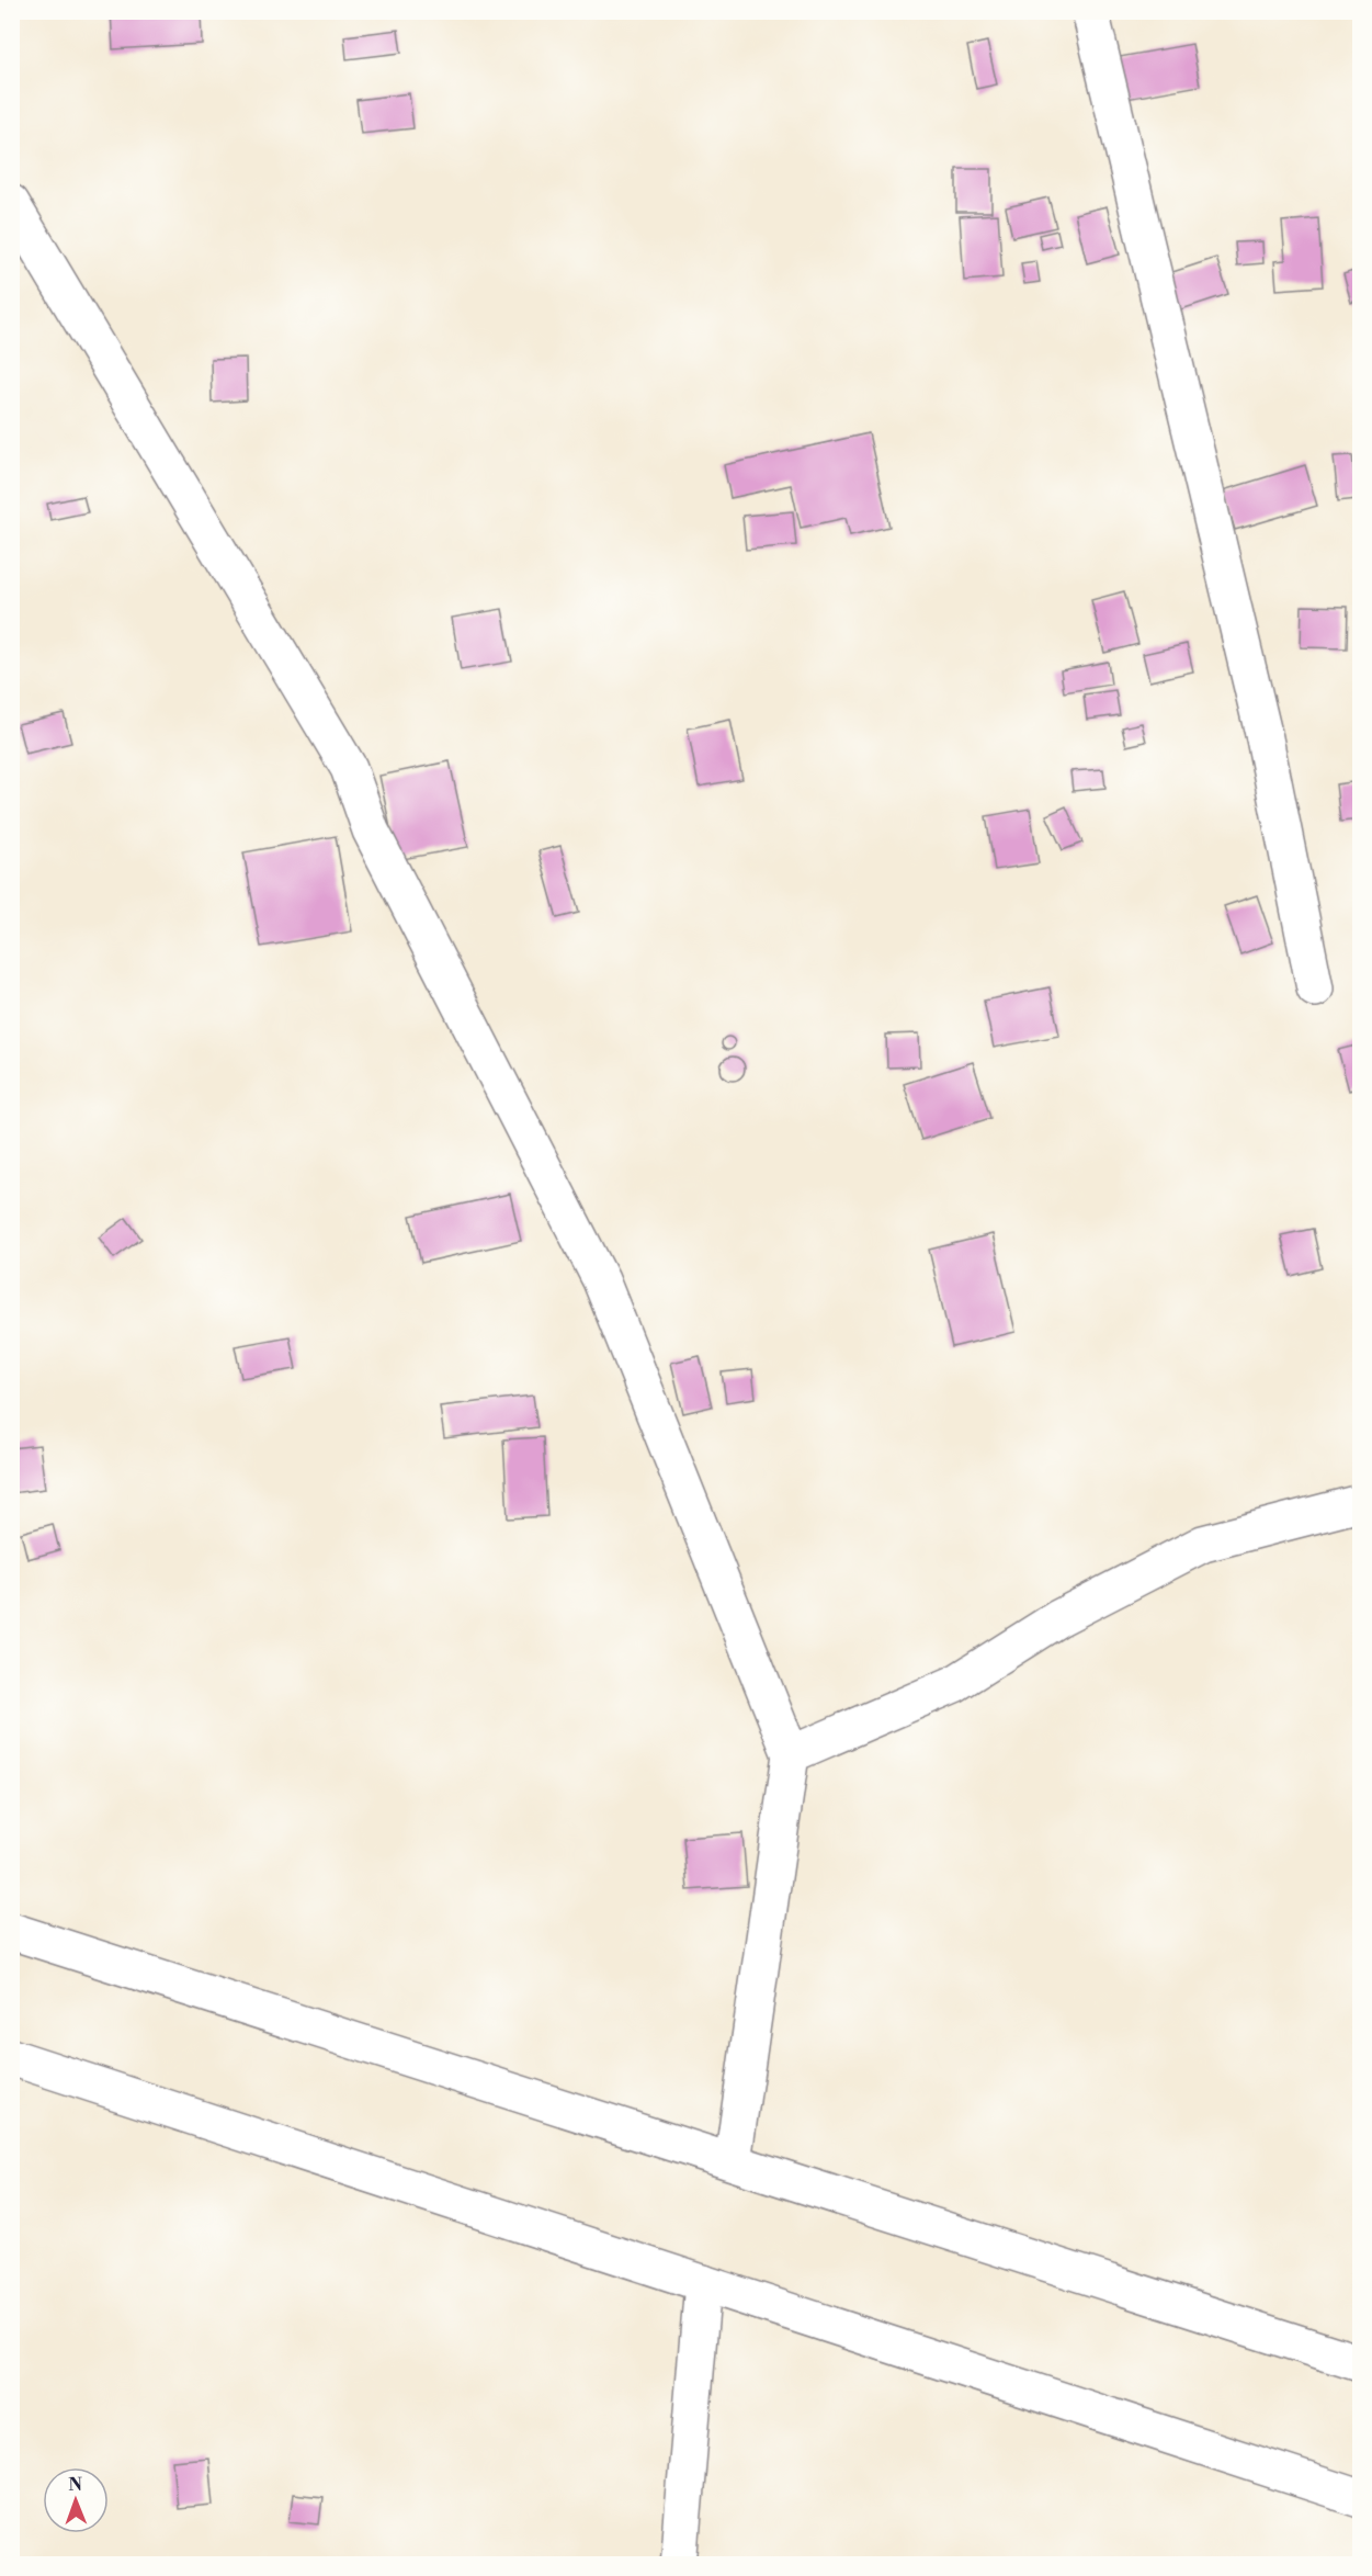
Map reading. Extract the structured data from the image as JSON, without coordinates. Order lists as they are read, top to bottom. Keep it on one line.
{"north":"top"}
